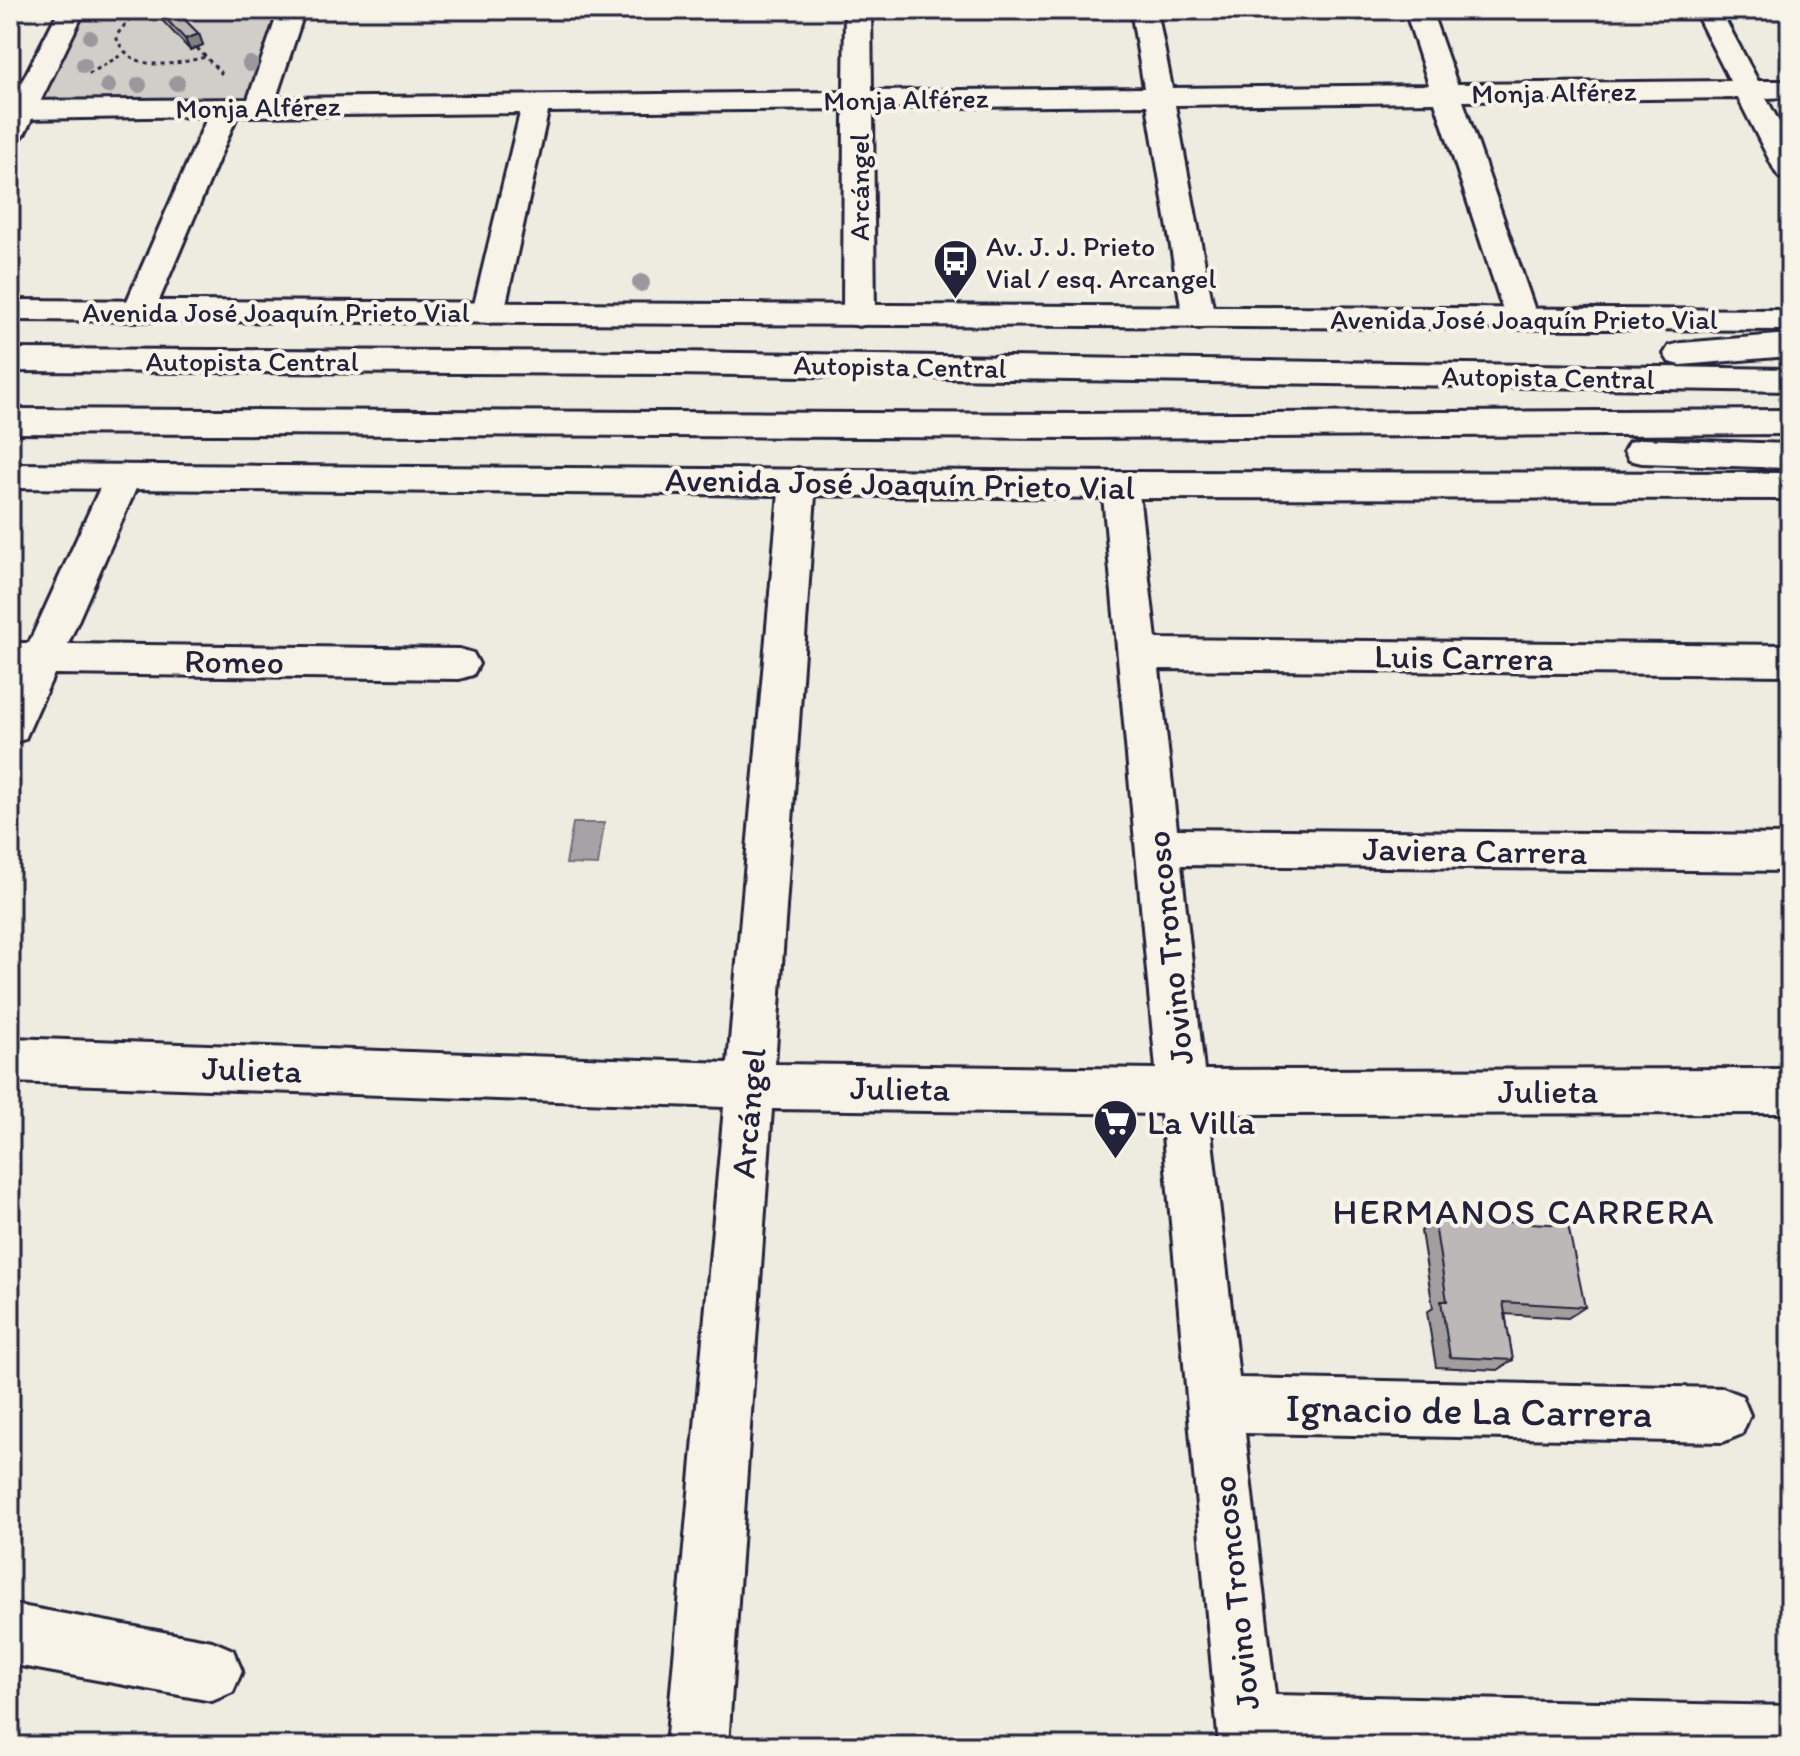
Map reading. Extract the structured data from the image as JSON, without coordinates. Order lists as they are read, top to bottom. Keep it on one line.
{"streets":{"main road":["Monja Alférez","Arcángel","Avenida José Joaquín Prieto Vial","Autopista Central","Luis Carrera","Romeo","Javiera Carrera","Jovino Troncoso","Julieta","Ignacio de La Carrera"]},"crossings":[["Monja Alférez","Arcángel"],["Arcángel","Avenida José Joaquín Prieto Vial"],["Arcángel","Julieta"],["Avenida José Joaquín Prieto Vial","Jovino Troncoso"],["Luis Carrera","Jovino Troncoso"],["Javiera Carrera","Jovino Troncoso"],["Jovino Troncoso","Julieta"],["Jovino Troncoso","Ignacio de La Carrera"]],"districts":["HERMANOS CARRERA"],"places":{"bus stop":["Av. J. J. Prieto Vial / esq. Arcangel"],"supermarket":["La Villa"]}}
